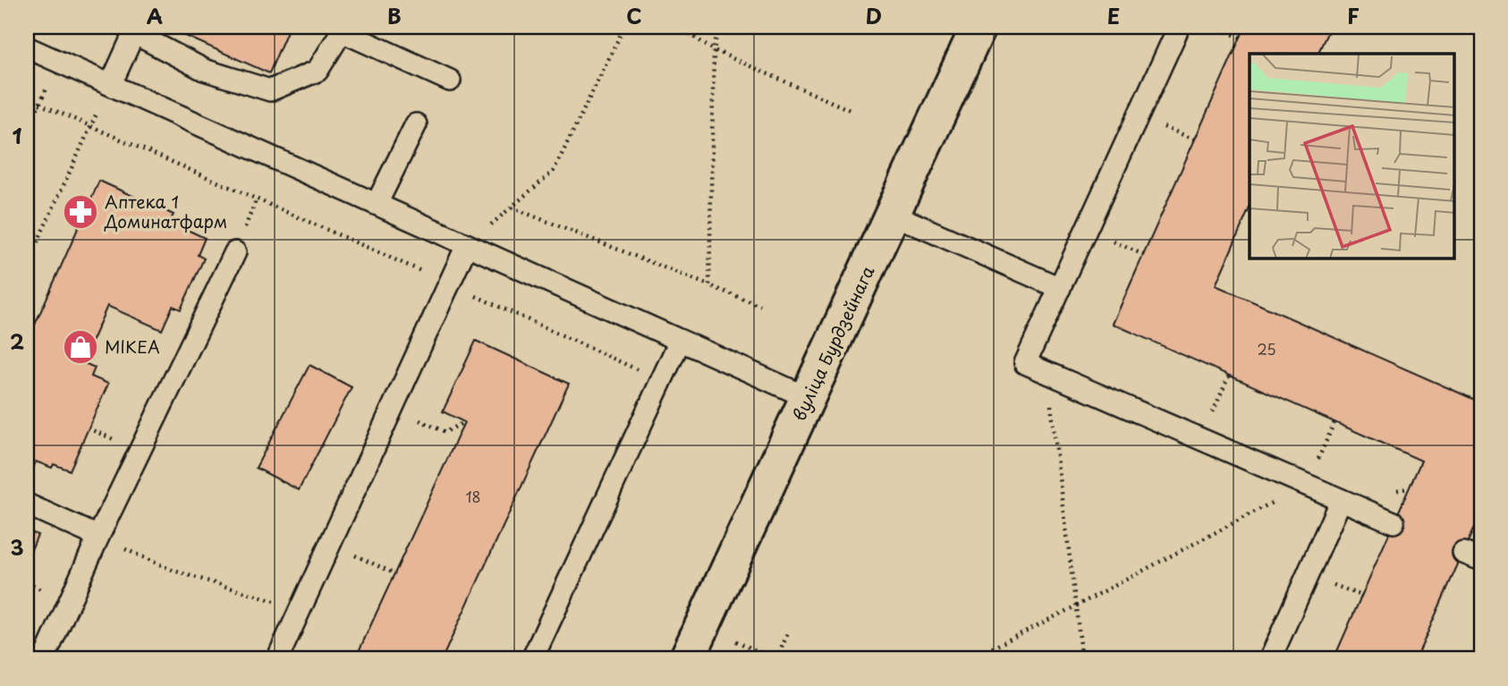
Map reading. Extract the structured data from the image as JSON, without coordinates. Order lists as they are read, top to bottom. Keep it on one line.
{"streets":{"street":["вуліца Бурдзейнага"]},"places":{"pharmacy":["Аптека 1 Доминатфарм"],"shop":["MIKEA"]},"house_numbers":["25","18"],"grid":{"columns":["A","B","C","D","E","F"],"rows":["1","2","3"]}}
